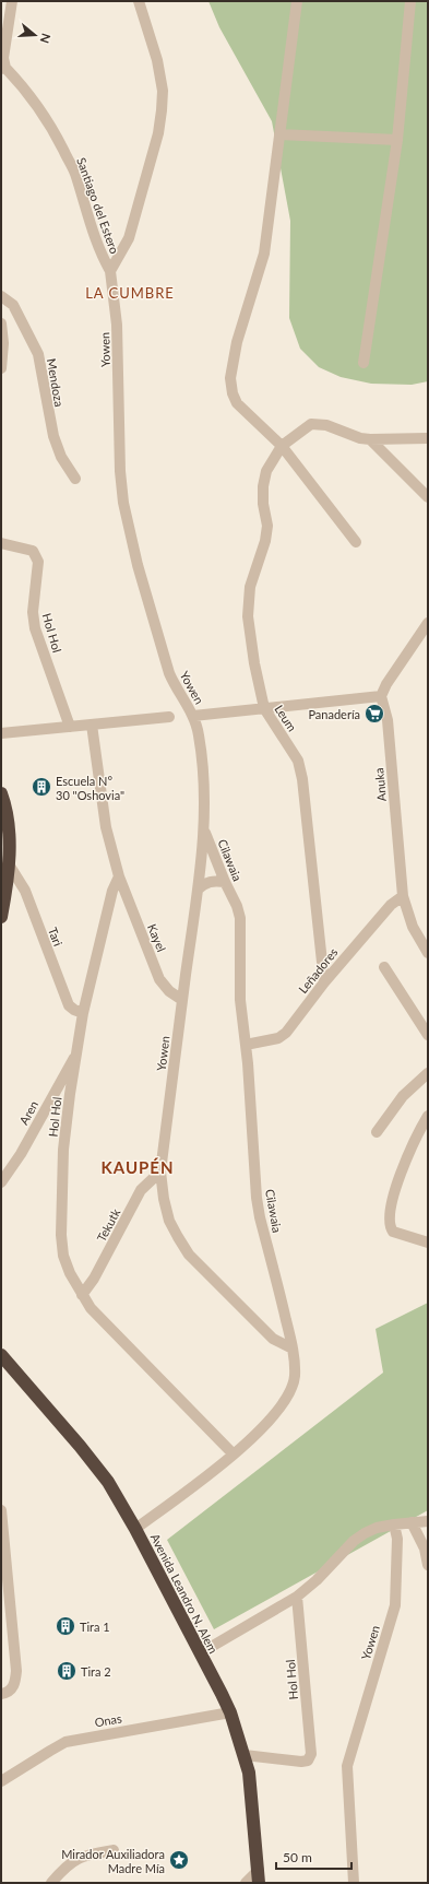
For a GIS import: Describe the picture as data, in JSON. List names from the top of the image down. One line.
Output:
{"streets":{"highway":["Avenida Leandro N. Alem"],"street":["Santiago del Estero","Yowen","Mendoza","Hol Hol","Leum","Anuka","Cilawaia","Tari","Kayel","Leñadores","Aren","Tekutk","Onas"]},"crossings":[["Santiago del Estero","Yowen"],["Yowen","Cilawaia"],["Yowen","Kayel"],["Yowen","Tekutk"],["Hol Hol","Cilawaia"],["Hol Hol","Tari"],["Hol Hol","Kayel"],["Hol Hol","Aren"],["Hol Hol","Tekutk"],["Hol Hol","Avenida Leandro N. Alem"],["Leum","Leñadores"],["Anuka","Leñadores"],["Cilawaia","Leñadores"],["Cilawaia","Avenida Leandro N. Alem"],["Avenida Leandro N. Alem","Onas"]],"districts":["LA CUMBRE","KAUPÉN"],"places":{"supermarket":["Panadería"],"building":["Escuela N° 30 \"Oshovia\"","Tira 1","Tira 2"],"place":["Mirador Auxiliadora Madre Mía"]},"scale_bar":"50 m","north":"right"}
